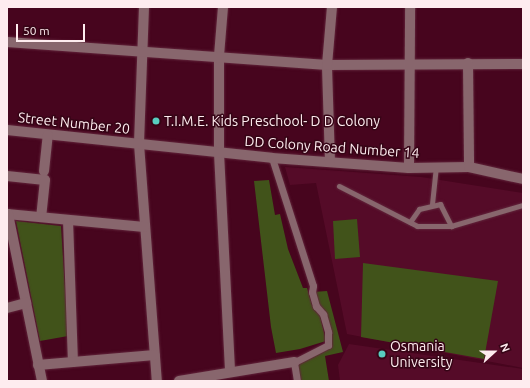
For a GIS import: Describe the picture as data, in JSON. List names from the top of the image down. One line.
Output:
{"streets":{"street":["Street Number 20","DD Colony Road Number 14"]},"crossings":[["Street Number 20","DD Colony Road Number 14"]],"places":["T.I.M.E. Kids Preschool- D D Colony","Osmania University"],"scale_bar":"50 m","north":"right"}
